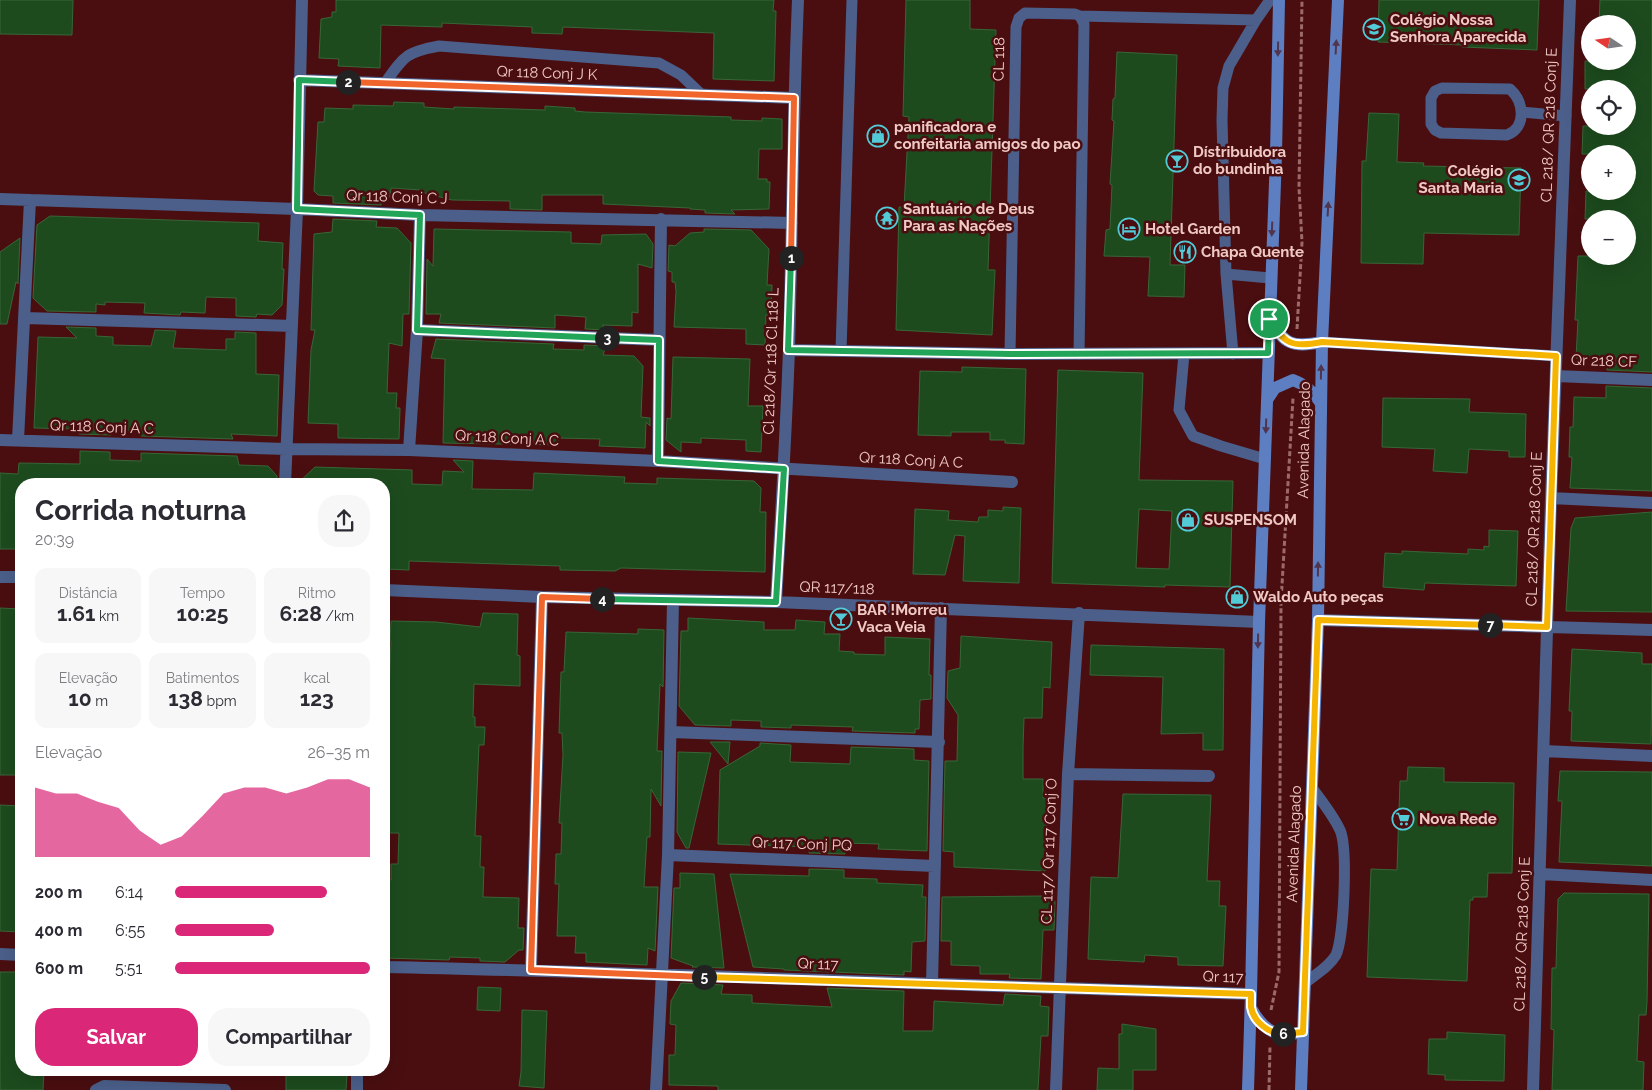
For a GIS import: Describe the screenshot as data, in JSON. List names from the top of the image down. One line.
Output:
{"streets":{"main road":["Avenida Alagado"],"street":["Qr 118 Conj J K","CL 218/ QR 218 Conj E","Qr 118 Conj C J","Cl 218/Qr 118 Cl 118 L","Qr 218 CF","Qr 118 Conj A C","QR 117/118","Qr 117 Conj PQ","CL 117/ Qr 117 Conj O","Qr 117"],"lane":["CL 118"]},"crossings":[["Qr 118 Conj J K","Cl 218/Qr 118 Cl 118 L"],["CL 218/ QR 218 Conj E","Qr 218 CF"],["Qr 118 Conj C J","Cl 218/Qr 118 Cl 118 L"],["Cl 218/Qr 118 Cl 118 L","Qr 118 Conj A C"],["Cl 218/Qr 118 Cl 118 L","QR 117/118"],["QR 117/118","CL 117/ Qr 117 Conj O"],["CL 117/ Qr 117 Conj O","Qr 117"]],"places":{"school or university":["Colégio Nossa Senhora Aparecida","Colégio Santa Maria"],"shop":["panificadora e confeitaria amigos do pao","SUSPENSOM","Waldo Auto peças"],"bar":["Dístribuidora do bundinha","BAR !Morreu Vaca Veia"],"temple":["Santuário de Deus Para as Nações"],"hotel":["Hotel Garden"],"restaurant":["Chapa Quente"],"supermarket":["Nova Rede"]},"north":"left","page":{"map_buttons":["+","−"],"pins":["2","1","3","4","7","5","6"],"heading":["Corrida noturna","20:39"],"stats":[["Distância","1.61 km"],["Tempo","10:25"],["Ritmo","6:28 /km"],["Elevação","10 m"],["Batimentos","138 bpm"],["kcal","123"]],"chart":["Elevação","26–35 m"],"list":[{"name":"200 m","note":"6:14"},{"name":"400 m","note":"6:55"},{"name":"600 m","note":"5:51"}],"buttons":["Salvar","Compartilhar"]}}
